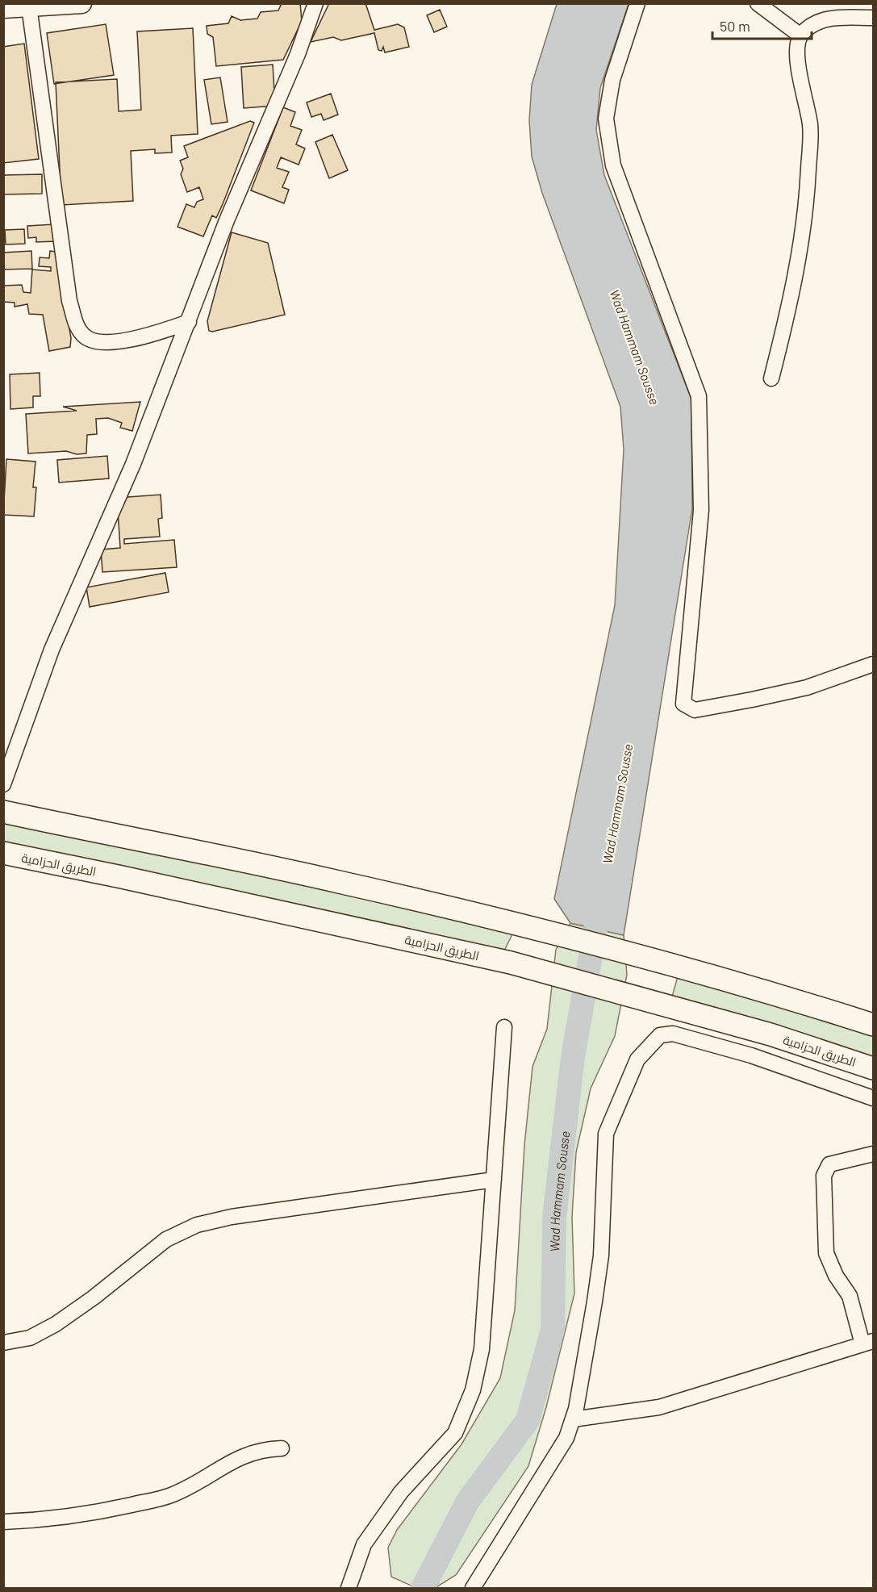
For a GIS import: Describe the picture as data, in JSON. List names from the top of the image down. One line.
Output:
{"streets":{"highway":["الطريق الحزامية"]},"water":["Wad Hammam Sousse"],"scale_bar":"50 m"}
